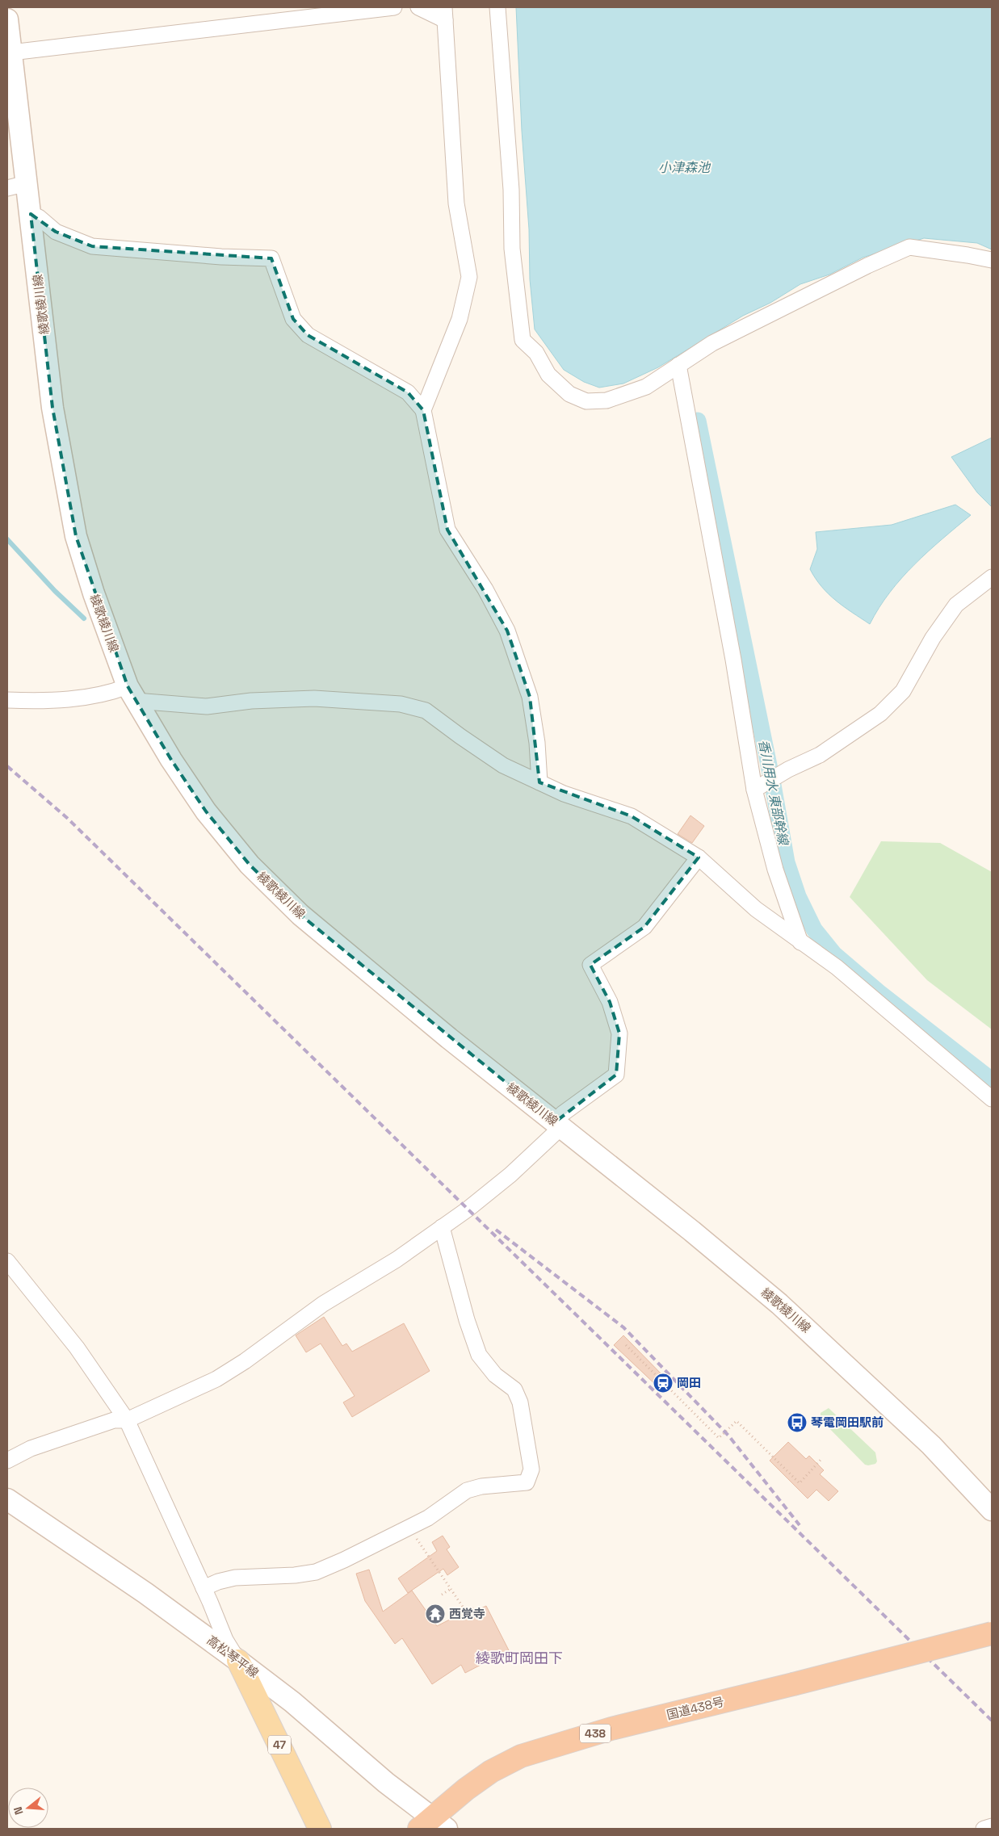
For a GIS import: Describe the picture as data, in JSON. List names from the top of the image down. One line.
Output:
{"streets":{"highway":["国道438号","438"],"main road":["綾歌綾川線","高松琴平線","47"]},"crossings":[["高松琴平線","国道438号"],["高松琴平線","47"]],"districts":["綾歌町岡田下"],"water":["小津森池","香川用水 東部幹線"],"places":{"station":["岡田"],"bus stop":["琴電岡田駅前"],"temple":["西覚寺"]},"north":"left"}
